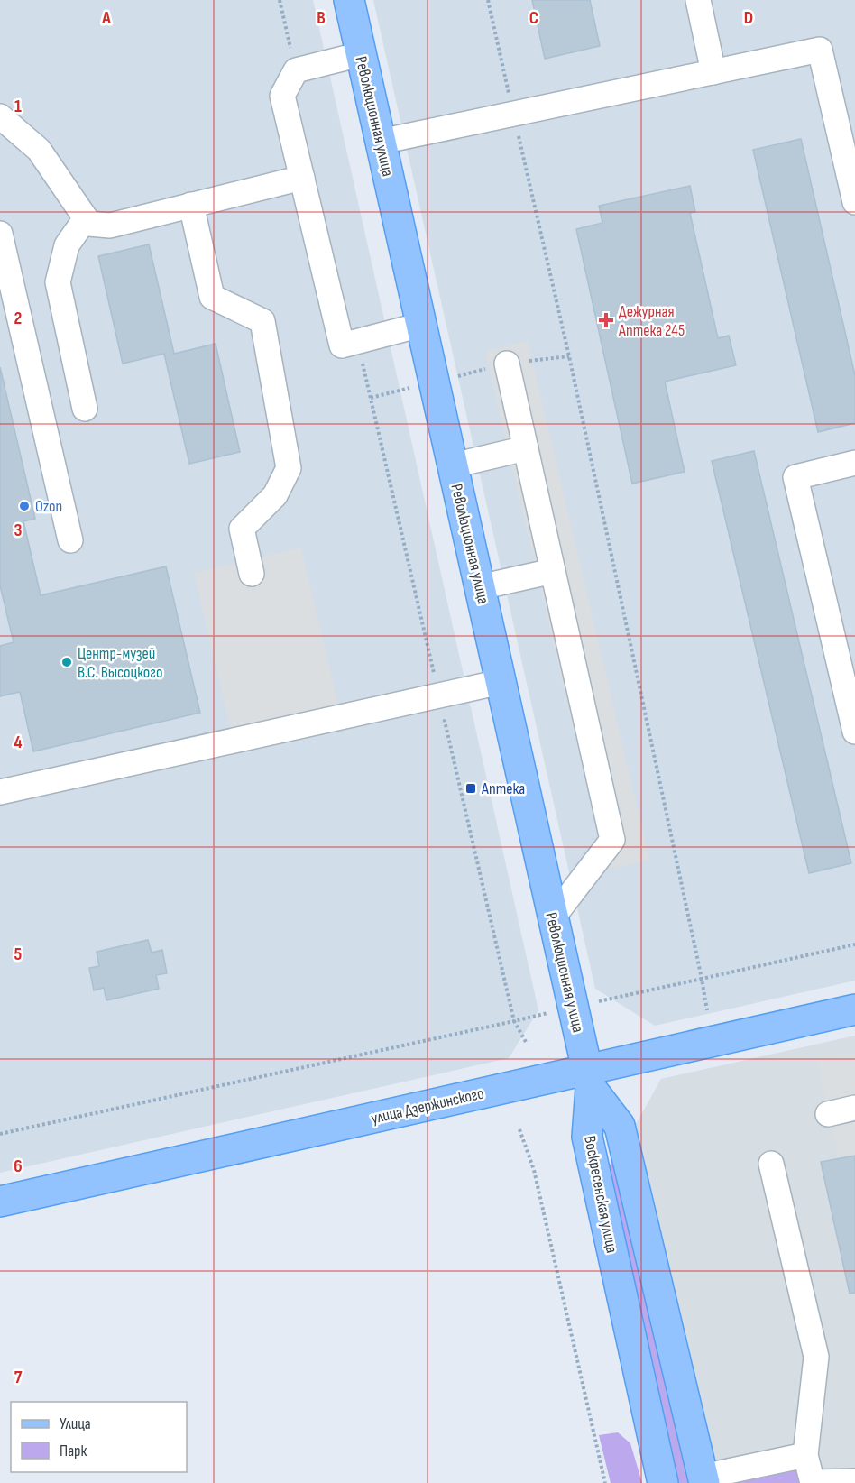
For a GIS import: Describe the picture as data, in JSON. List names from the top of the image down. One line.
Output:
{"streets":{"main road":["Революционная улица","улица Дзержинского","Воскресенская улица"]},"crossings":[["Революционная улица","улица Дзержинского"],["Революционная улица","Воскресенская улица"],["улица Дзержинского","Воскресенская улица"]],"places":{"health":["Дежурная Аптека 245"],"other":["Ozon","Центр-музей В.С. Высоцкого"],"transit":["Аптека"]},"legend":["Улица","Парк"],"grid":{"columns":["A","B","C","D"],"rows":["1","2","3","4","5","6","7"]}}
